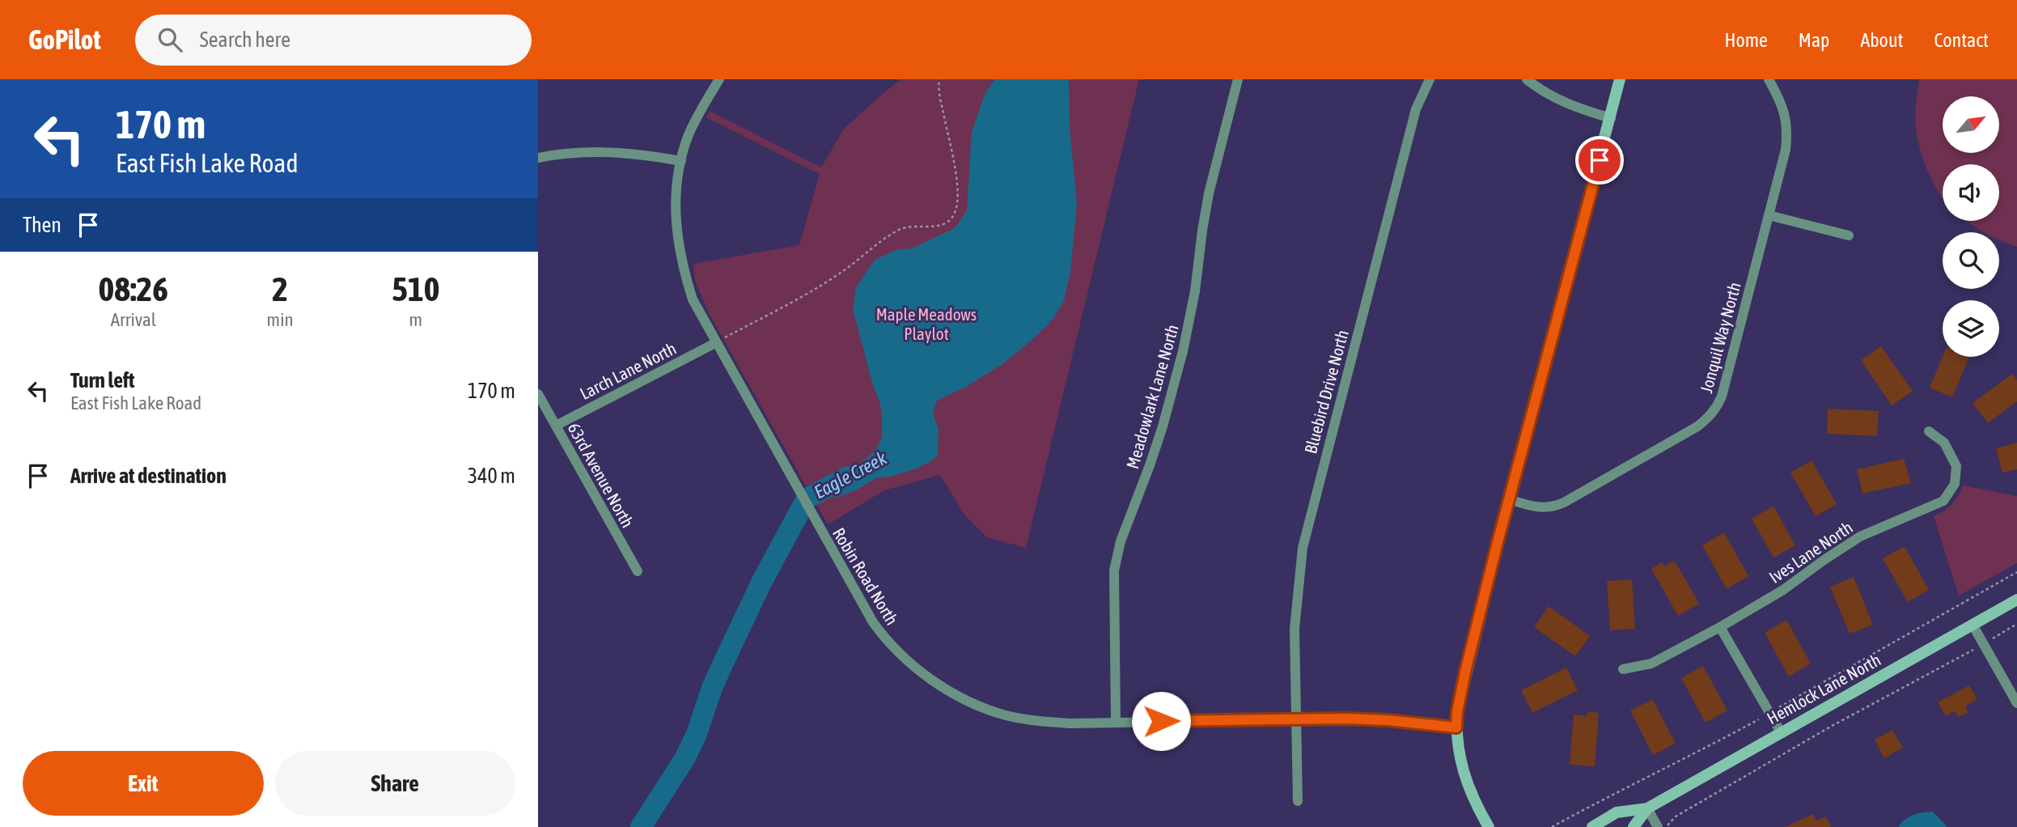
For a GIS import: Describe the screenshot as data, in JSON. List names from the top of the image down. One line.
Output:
{"streets":{"street":["Jonquil Way North","Larch Lane North","Bluebird Drive North","Meadowlark Lane North","63rd Avenue North","Ives Lane North","Robin Road North","Hemlock Lane North"]},"crossings":[["Larch Lane North","63rd Avenue North"],["Larch Lane North","Robin Road North"],["Bluebird Drive North","Robin Road North"],["Meadowlark Lane North","Robin Road North"]],"water":["Eagle Creek"],"parks":["Maple Meadows Playlot"],"north":"top right","page":{"header":"GoPilot","search":"Search here","nav":["Home","Map","About","Contact"],"turn":["170 m","East Fish Lake Road"],"then":"Then","eta":["08:26","Arrival","2","min","510","m"],"list":[{"name":"Turn left","note":"East Fish Lake Road","value":"170 m"},{"name":"Arrive at destination","value":"340 m"}],"buttons":["Exit","Share"]}}
